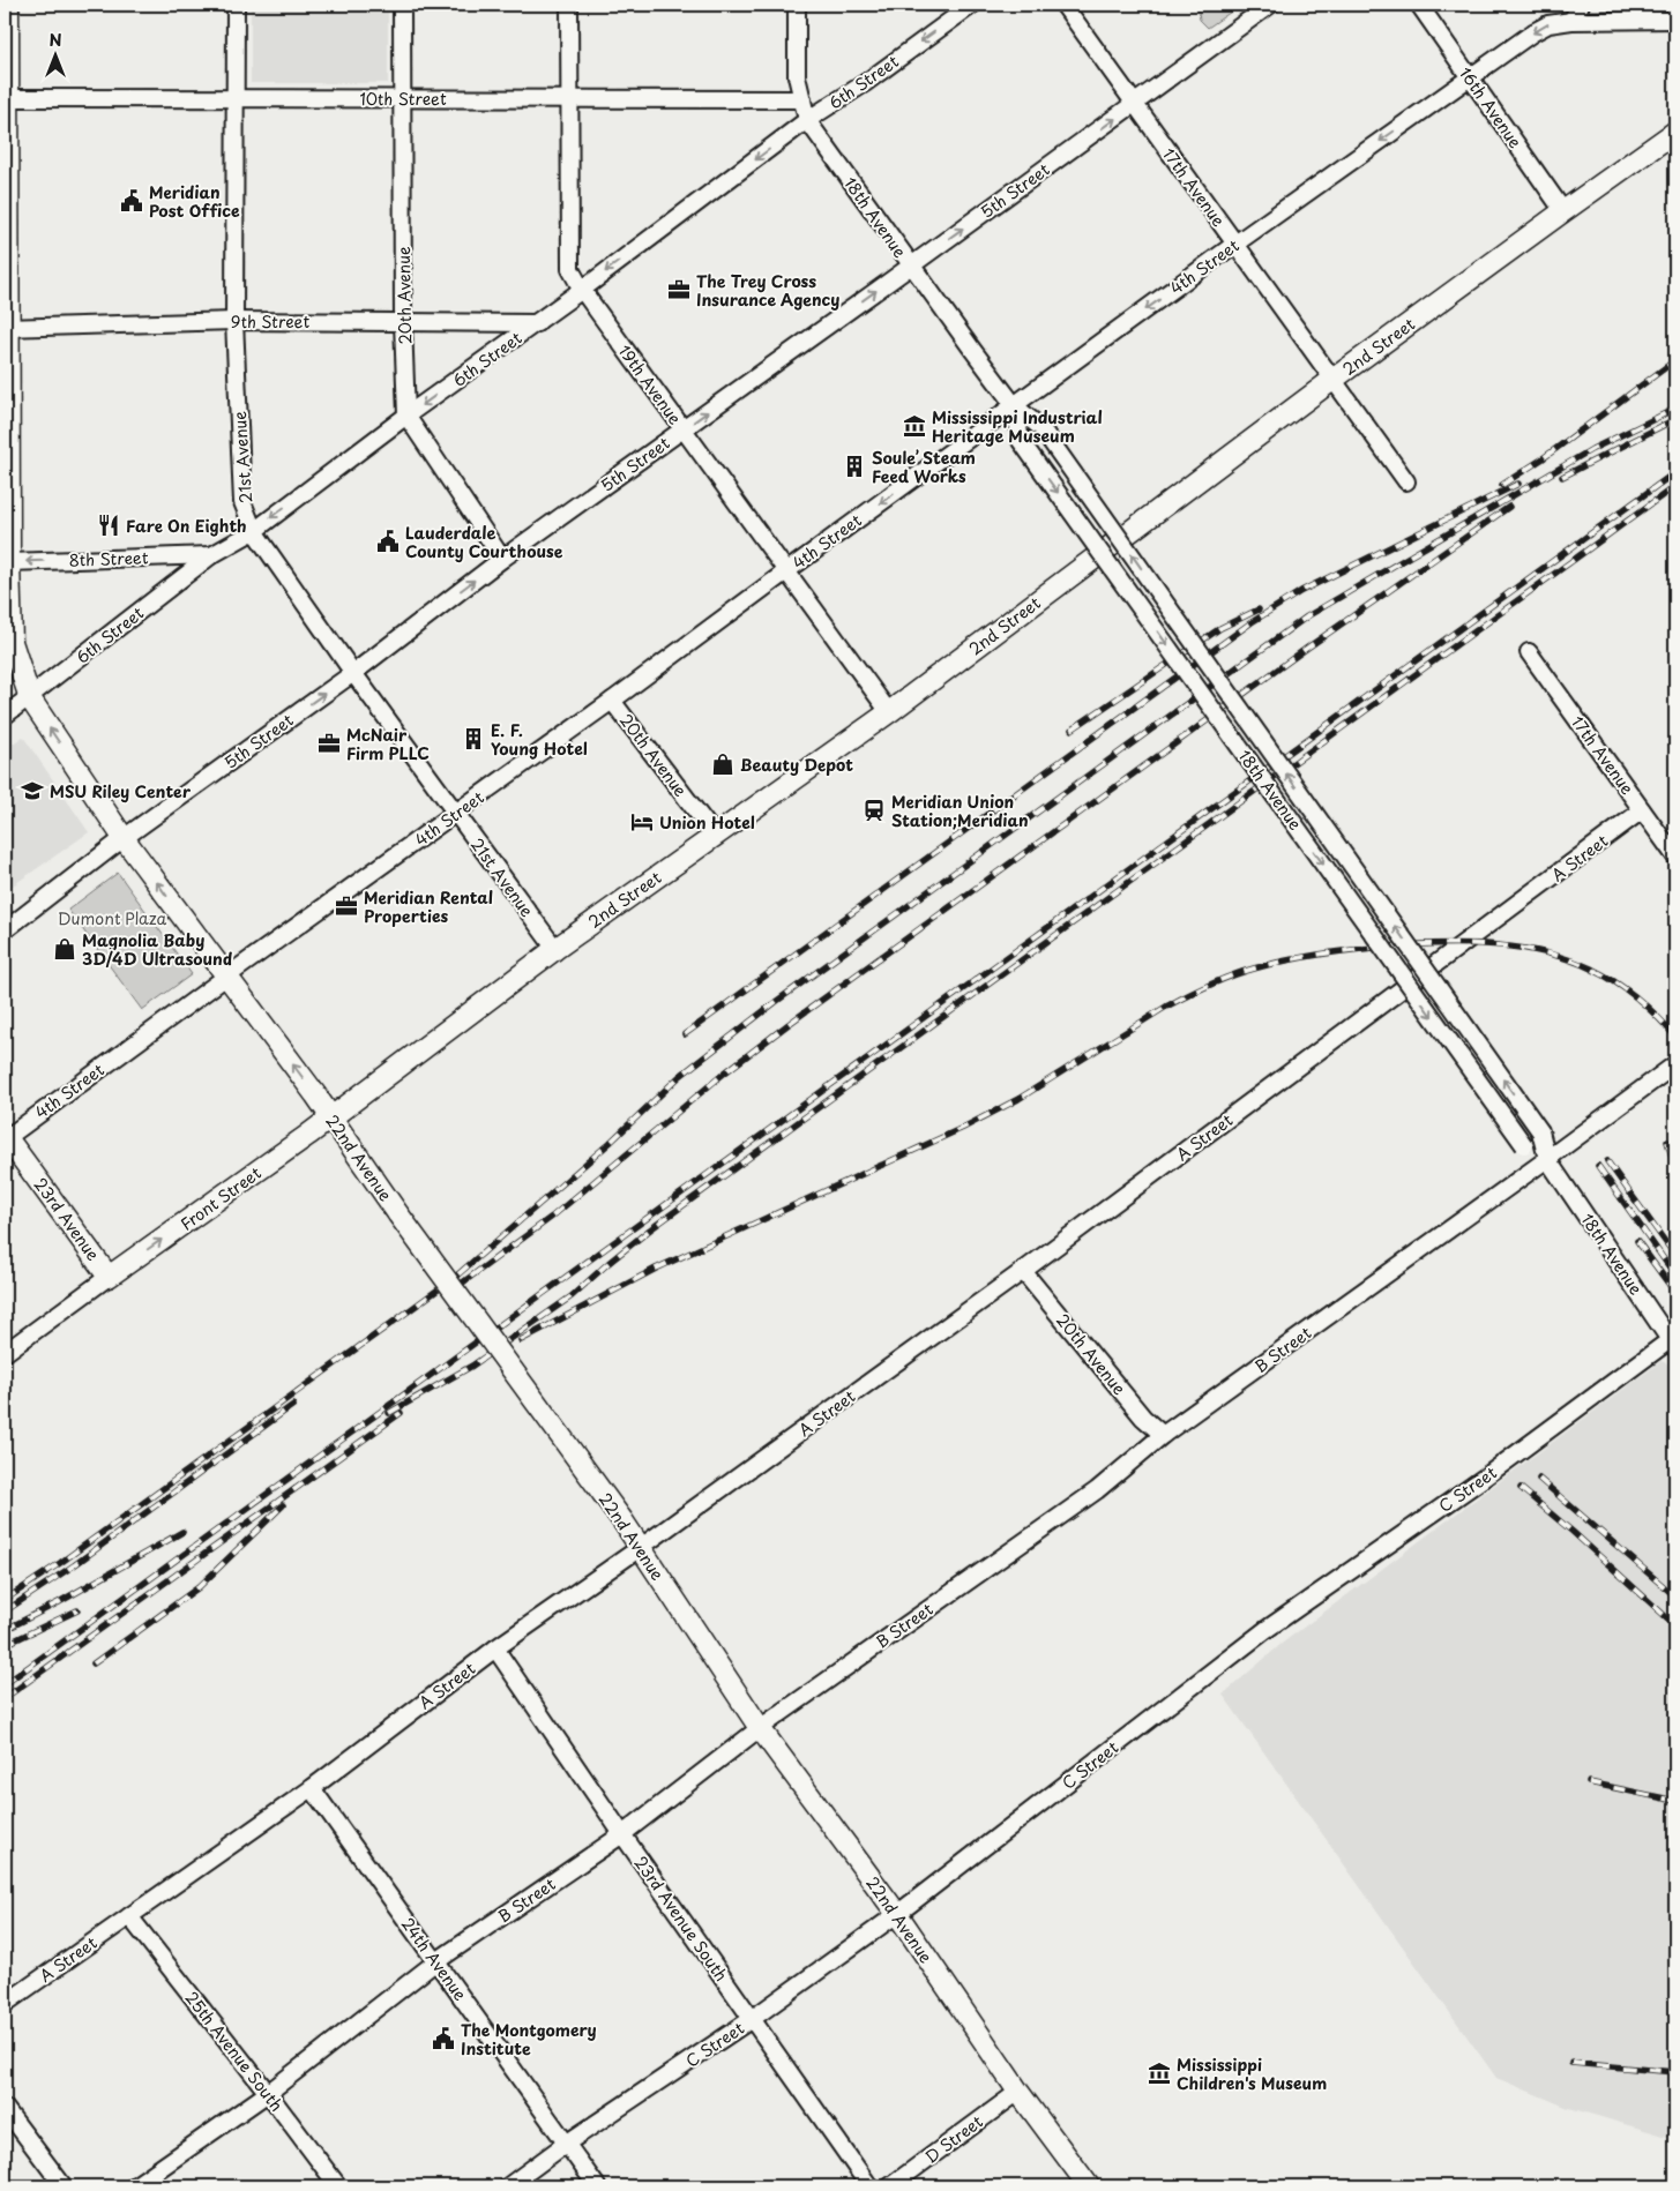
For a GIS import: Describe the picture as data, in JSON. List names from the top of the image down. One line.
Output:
{"streets":{"main road":["2nd Street","22nd Avenue","Front Street","23rd Avenue"],"street":["6th Street","10th Street","16th Avenue","17th Avenue","5th Street","18th Avenue","4th Street","20th Avenue","9th Street","19th Avenue","21st Avenue","8th Street","A Street","B Street","C Street","23rd Avenue South","24th Avenue","25th Avenue South","D Street"]},"crossings":[["6th Street","18th Avenue"],["6th Street","20th Avenue"],["6th Street","9th Street"],["6th Street","19th Avenue"],["6th Street","21st Avenue"],["6th Street","8th Street"],["6th Street","22nd Avenue"],["10th Street","18th Avenue"],["10th Street","20th Avenue"],["10th Street","19th Avenue"],["10th Street","21st Avenue"],["10th Street","22nd Avenue"],["16th Avenue","4th Street"],["16th Avenue","2nd Street"],["17th Avenue","5th Street"],["17th Avenue","4th Street"],["17th Avenue","2nd Street"],["17th Avenue","A Street"],["5th Street","18th Avenue"],["5th Street","19th Avenue"],["5th Street","21st Avenue"],["5th Street","22nd Avenue"],["18th Avenue","4th Street"],["18th Avenue","B Street"],["18th Avenue","C Street"],["4th Street","20th Avenue"],["4th Street","19th Avenue"],["4th Street","21st Avenue"],["4th Street","22nd Avenue"],["4th Street","23rd Avenue"],["20th Avenue","9th Street"],["20th Avenue","2nd Street"],["20th Avenue","A Street"],["20th Avenue","B Street"],["9th Street","21st Avenue"],["9th Street","22nd Avenue"],["2nd Street","19th Avenue"],["2nd Street","21st Avenue"],["2nd Street","22nd Avenue"],["2nd Street","Front Street"],["8th Street","22nd Avenue"],["A Street","22nd Avenue"],["A Street","23rd Avenue South"],["A Street","24th Avenue"],["A Street","25th Avenue South"],["22nd Avenue","Front Street"],["22nd Avenue","B Street"],["22nd Avenue","C Street"],["22nd Avenue","D Street"],["Front Street","23rd Avenue"],["B Street","23rd Avenue South"],["B Street","24th Avenue"],["B Street","25th Avenue South"],["C Street","23rd Avenue South"],["C Street","24th Avenue"]],"one_way":["6th Street","5th Street","4th Street","8th Street","Front Street"],"parks":["Dumont Plaza"],"places":{"public building":["Meridian Post Office","Lauderdale County Courthouse","The Montgomery Institute"],"office":["The Trey Cross Insurance Agency","McNair Firm PLLC","Meridian Rental Properties"],"museum":["Mississippi Industrial Heritage Museum","Mississippi Children's Museum"],"building":["Soule’ Steam Feed Works","E. F. Young Hotel"],"restaurant":["Fare On Eighth"],"shop":["Beauty Depot","Magnolia Baby 3D/4D Ultrasound"],"school or university":["MSU Riley Center"],"station":["Meridian Union Station;Meridian"],"hotel":["Union Hotel"]},"north":"top"}
